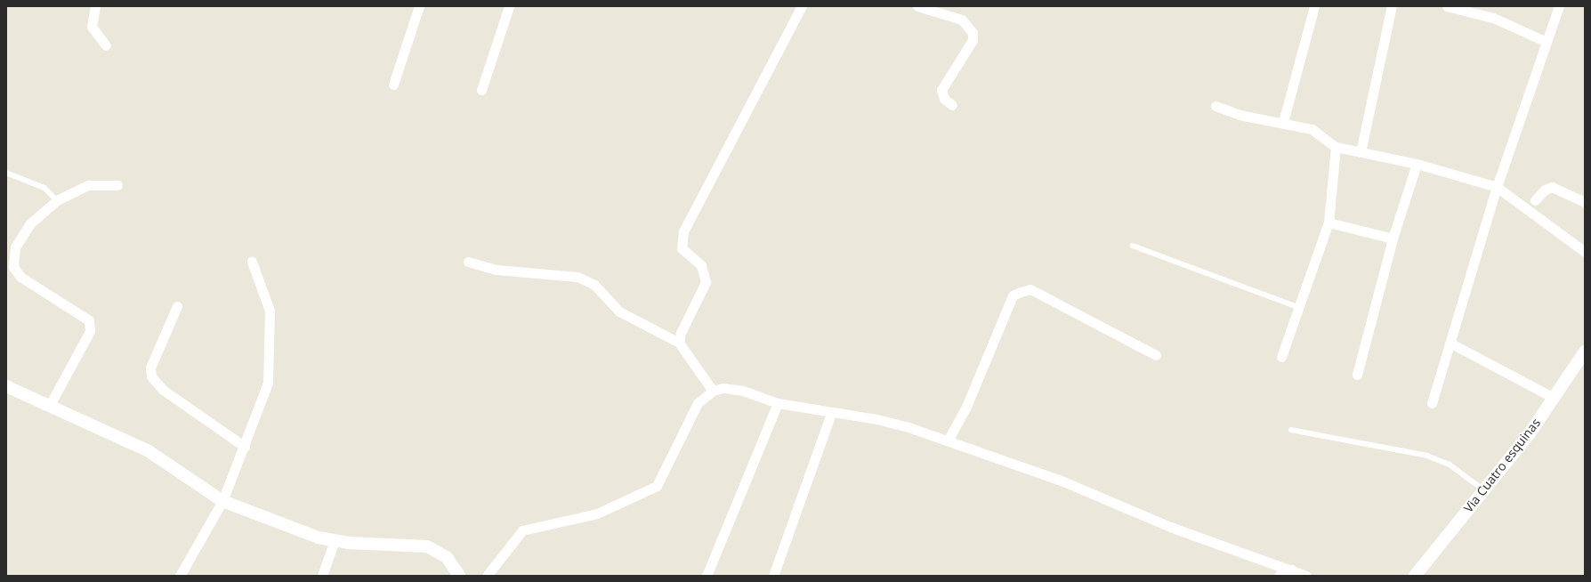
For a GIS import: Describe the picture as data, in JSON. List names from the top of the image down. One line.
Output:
{"streets":{"street":["Via Cuatro esquinas"]}}
